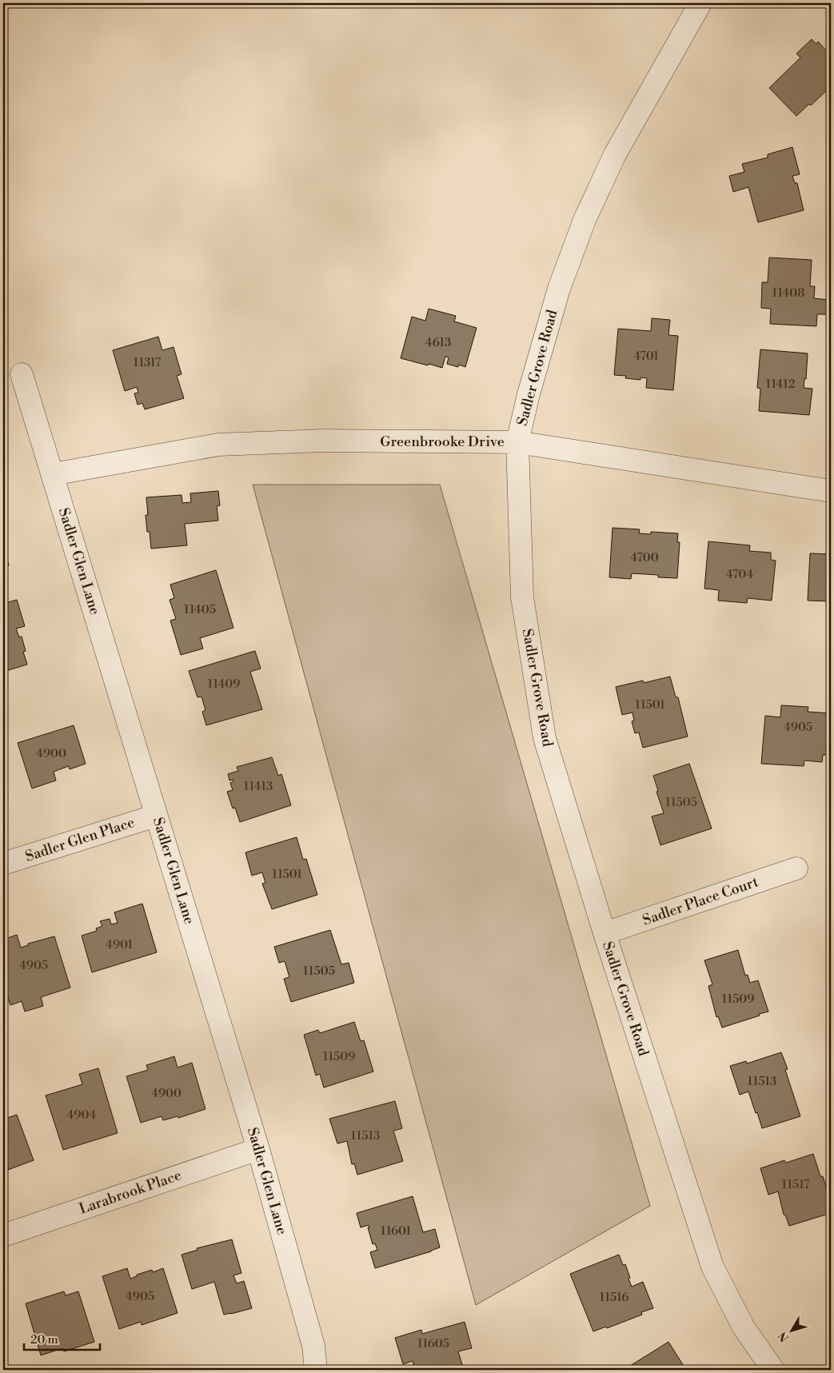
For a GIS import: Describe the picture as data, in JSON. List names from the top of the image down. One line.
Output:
{"streets":{"street":["Sadler Grove Road","Greenbrooke Drive","Sadler Glen Lane","Sadler Glen Place","Sadler Place Court","Larabrook Place"]},"crossings":[["Sadler Grove Road","Greenbrooke Drive"],["Sadler Grove Road","Sadler Place Court"],["Greenbrooke Drive","Sadler Glen Lane"],["Sadler Glen Lane","Sadler Glen Place"],["Sadler Glen Lane","Larabrook Place"]],"house_numbers":["11408","4613","4701","11317","11412","4700","4704","11405","11409","11501","4905","4900","11413","11505","11501","4901","4905","11505","11509","11509","11513","4900","4904","11513","11517","11601","4905","11516","11605"],"scale_bar":"20 m","north":"bottom left"}
